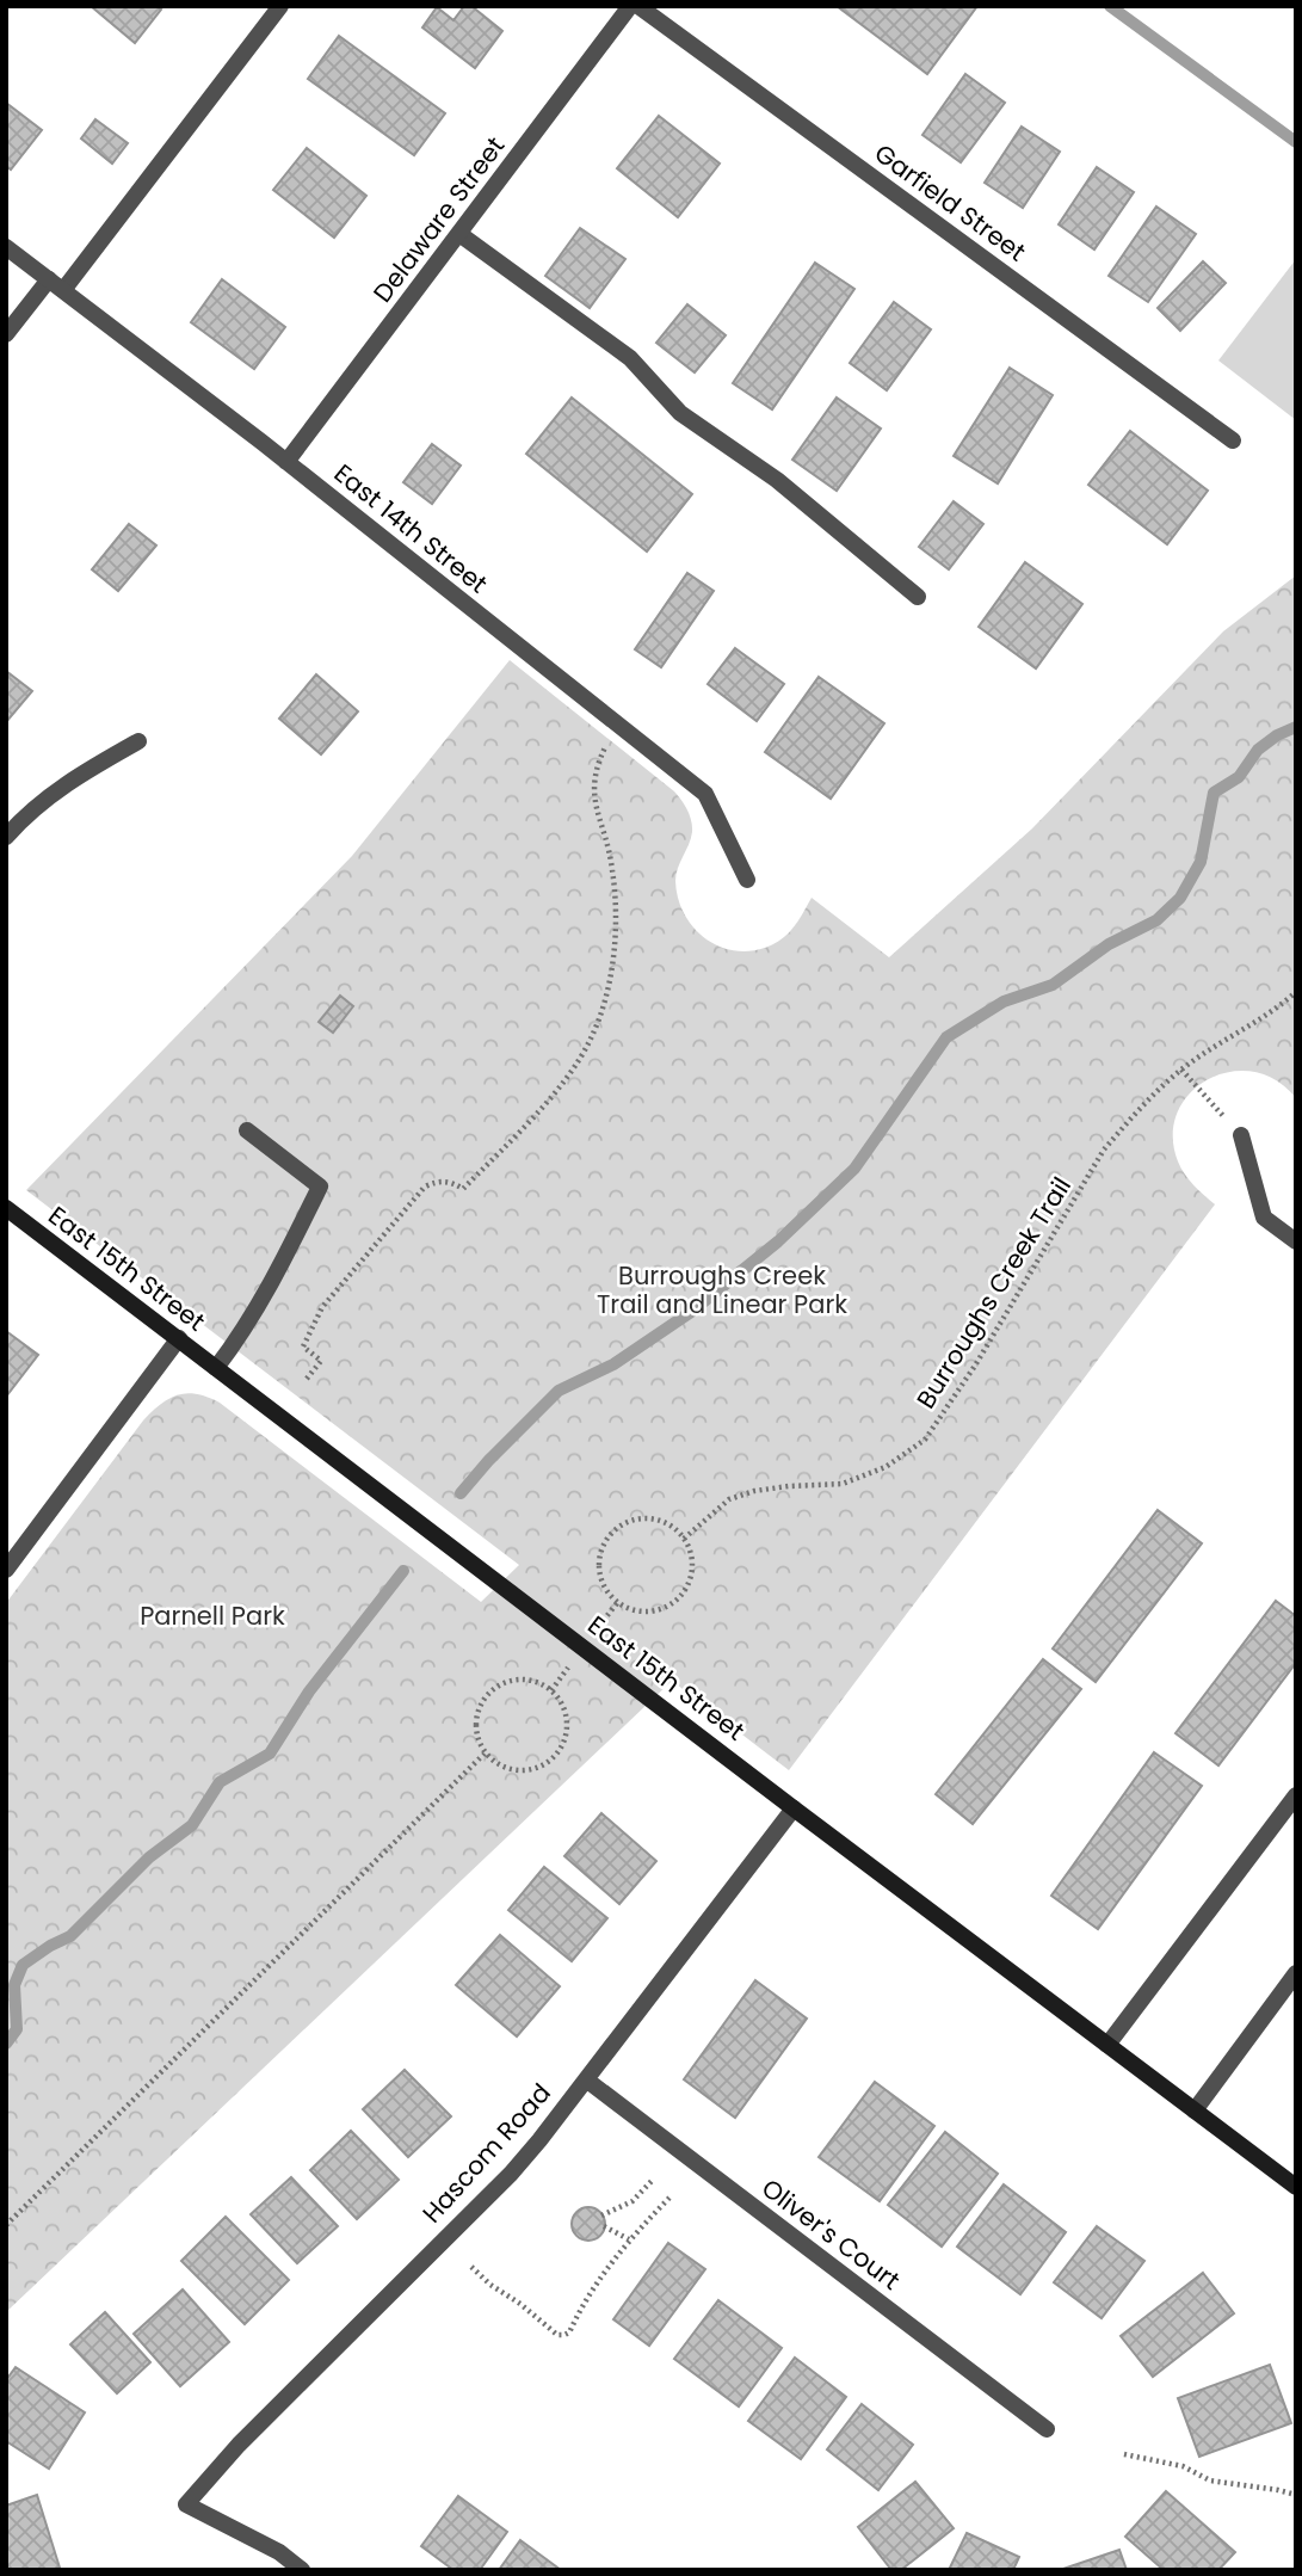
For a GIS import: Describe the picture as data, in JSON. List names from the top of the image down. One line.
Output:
{"streets":{"main road":["East 15th Street"],"street":["Garfield Street","Delaware Street","East 14th Street","Hascom Road","Oliver's Court"],"path":["Burroughs Creek Trail"]},"crossings":[["Delaware Street","East 14th Street"],["East 15th Street","Hascom Road"],["Hascom Road","Oliver's Court"]],"parks":["Burroughs Creek Trail and Linear Park","Parnell Park"]}
